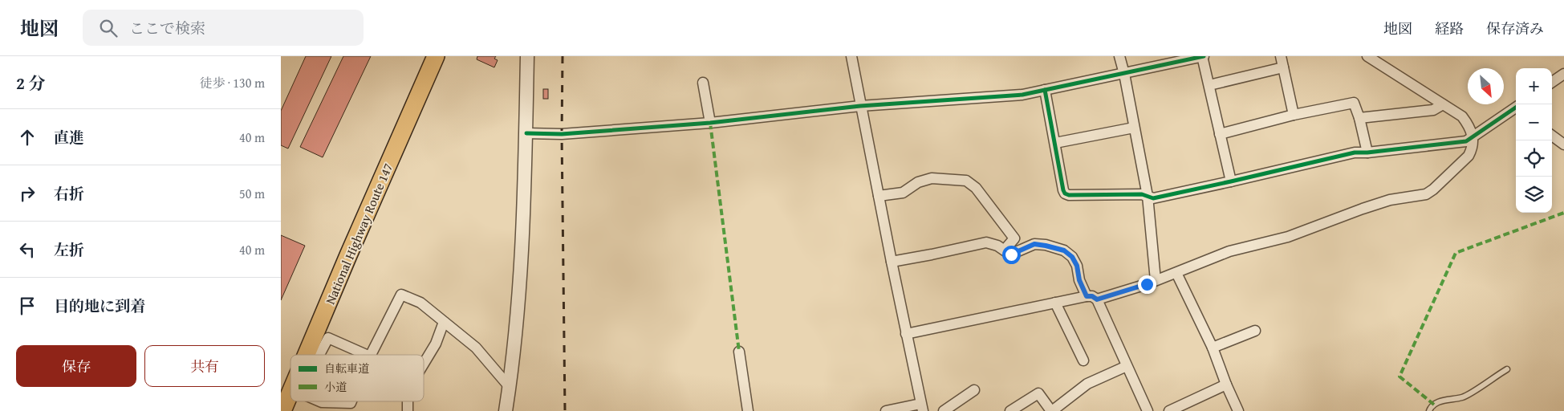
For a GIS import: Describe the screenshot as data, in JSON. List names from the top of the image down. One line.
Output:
{"streets":{"highway":["National Highway Route 147"]},"legend":["自転車道","小道"],"north":"bottom right","page":{"header":"地図","search":"ここで検索","nav":["地図","経路","保存済み"],"heading":["2 分","徒歩 · 130 m"],"map_buttons":["+","−"],"list":[["直進","40 m"],["右折","50 m"],["左折","40 m"],"目的地に到着"],"buttons":["保存","共有"]}}
